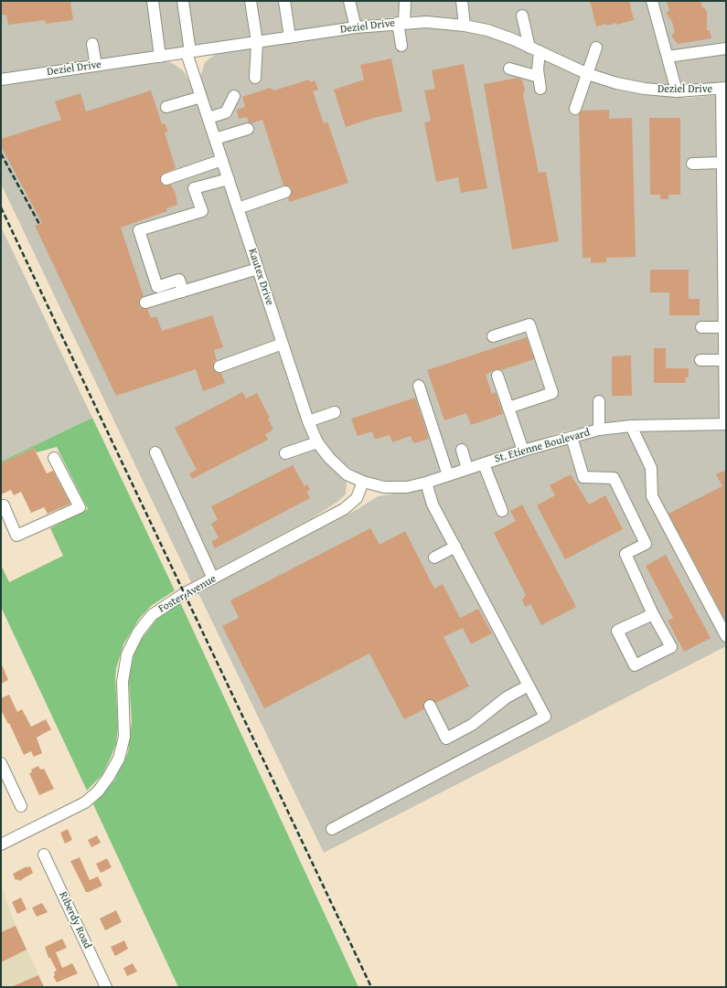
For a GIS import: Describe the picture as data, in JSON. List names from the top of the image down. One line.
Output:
{"streets":{"street":["Deziel Drive","Kautex Drive","St. Etienne Boulevard","Foster Avenue","Riberdy Road"]},"crossings":[["Deziel Drive","Kautex Drive"],["Kautex Drive","St. Etienne Boulevard"],["Kautex Drive","Foster Avenue"],["St. Etienne Boulevard","Foster Avenue"]]}
